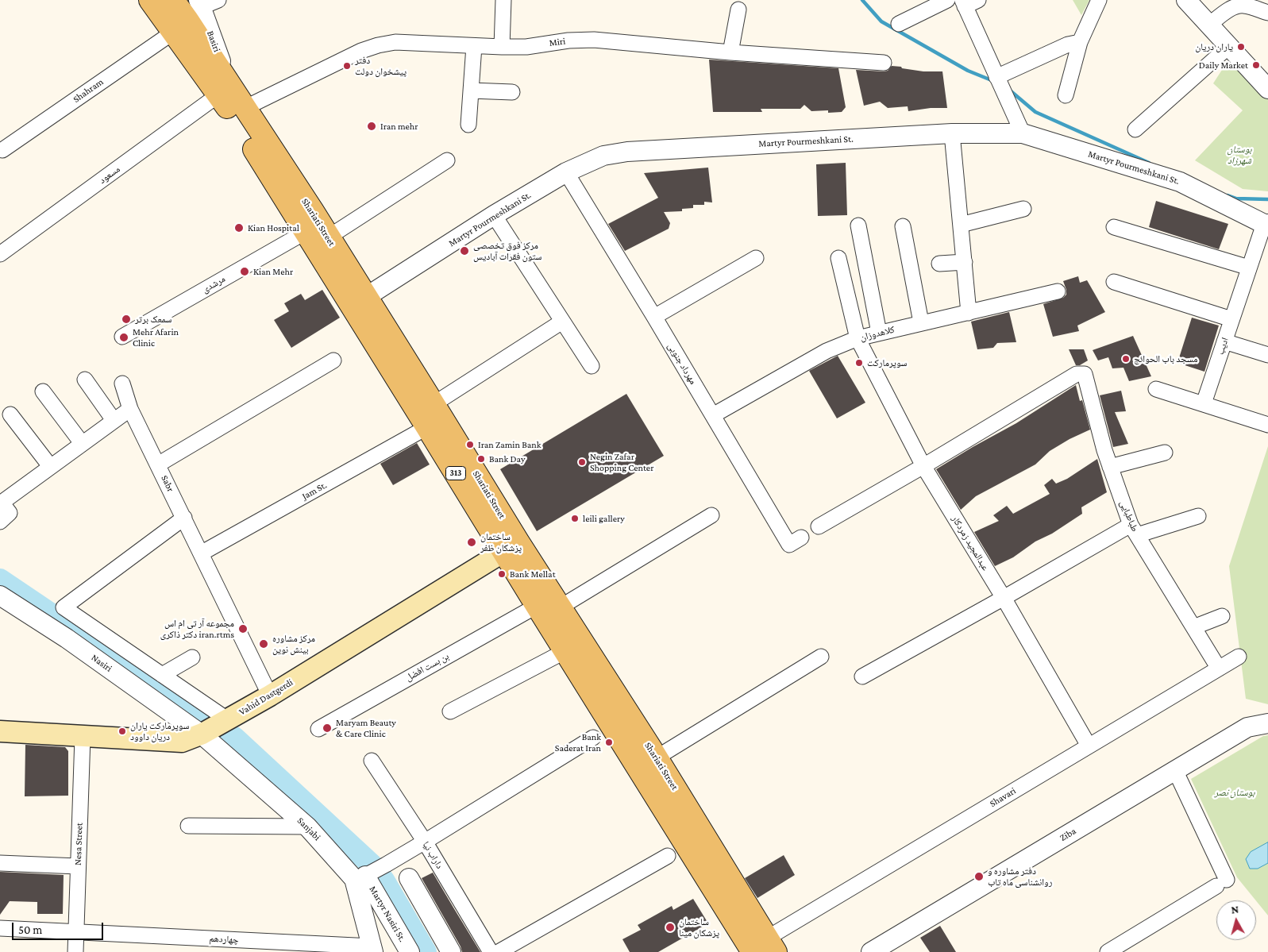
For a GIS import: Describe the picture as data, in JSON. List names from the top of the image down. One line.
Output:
{"streets":{"main road":["Shariati Street","313","Vahid Dastgerdi"],"street":["Basiri","Miri","Shahram","Martyr Pourmeshkani St.","مسعود","مرشدی","کلاهدوزان","ادیب","مهرداد جنوبی","Sabr","Jam St.","طباطبایی","عبدالمجید زمردکار","Nasiri","بن بست افضل","Shavari","Sanjabi","Ziba","Nesa Street","داراب نیا","Martyr Nasiri St.","چهاردهم"]},"crossings":[["Basiri","مسعود"],["Basiri","Shariati Street"],["Miri","Shariati Street"],["Shahram","Shariati Street"],["Martyr Pourmeshkani St.","Shariati Street"],["Martyr Pourmeshkani St.","ادیب"],["Martyr Pourmeshkani St.","مهرداد جنوبی"],["مسعود","Shariati Street"],["Shariati Street","مرشدی"],["Shariati Street","Jam St."],["Shariati Street","بن بست افضل"],["Shariati Street","Vahid Dastgerdi"],["Shariati Street","Shavari"],["کلاهدوزان","مهرداد جنوبی"],["کلاهدوزان","عبدالمجید زمردکار"],["Sabr","Jam St."],["Sabr","Vahid Dastgerdi"],["طباطبایی","عبدالمجید زمردکار"],["طباطبایی","Shavari"],["عبدالمجید زمردکار","Shavari"],["Nasiri","Vahid Dastgerdi"],["Nasiri","Sanjabi"],["Vahid Dastgerdi","Sanjabi"],["Vahid Dastgerdi","Nesa Street"],["Sanjabi","Martyr Nasiri St."],["Sanjabi","چهاردهم"],["Nesa Street","چهاردهم"]],"parks":["بوستان شهرزاد","بوستان نصر"],"places":["یاران دریان","Daily Market","دفتر پیشخوان دولت","Iran mehr","Kian Hospital","مرکز فوق تخصصی ستون فقرات آبادیس","Kian Mehr","سمعک برتر","Mehr Afarin Clinic","مسجد باب الحوائج","سوپرمارکت","Iran Zamin Bank","Bank Day","Negin Zafar Shopping Center","leili gallery","ساختمان پزشکان ظفر","Bank Mellat","مجموعه آر تی ام اس دکتر ذاکری iran.rtms","مرکز مشاوره بینش نوین","Maryam Beauty & Care Clinic","سوپرمارکت یاران دریان داوود","Bank Saderat Iran","دفتر مشاوره و روانشناسی ماه تاب","ساختمان پزشكان مينا"],"scale_bar":"50 m","north":"top"}
